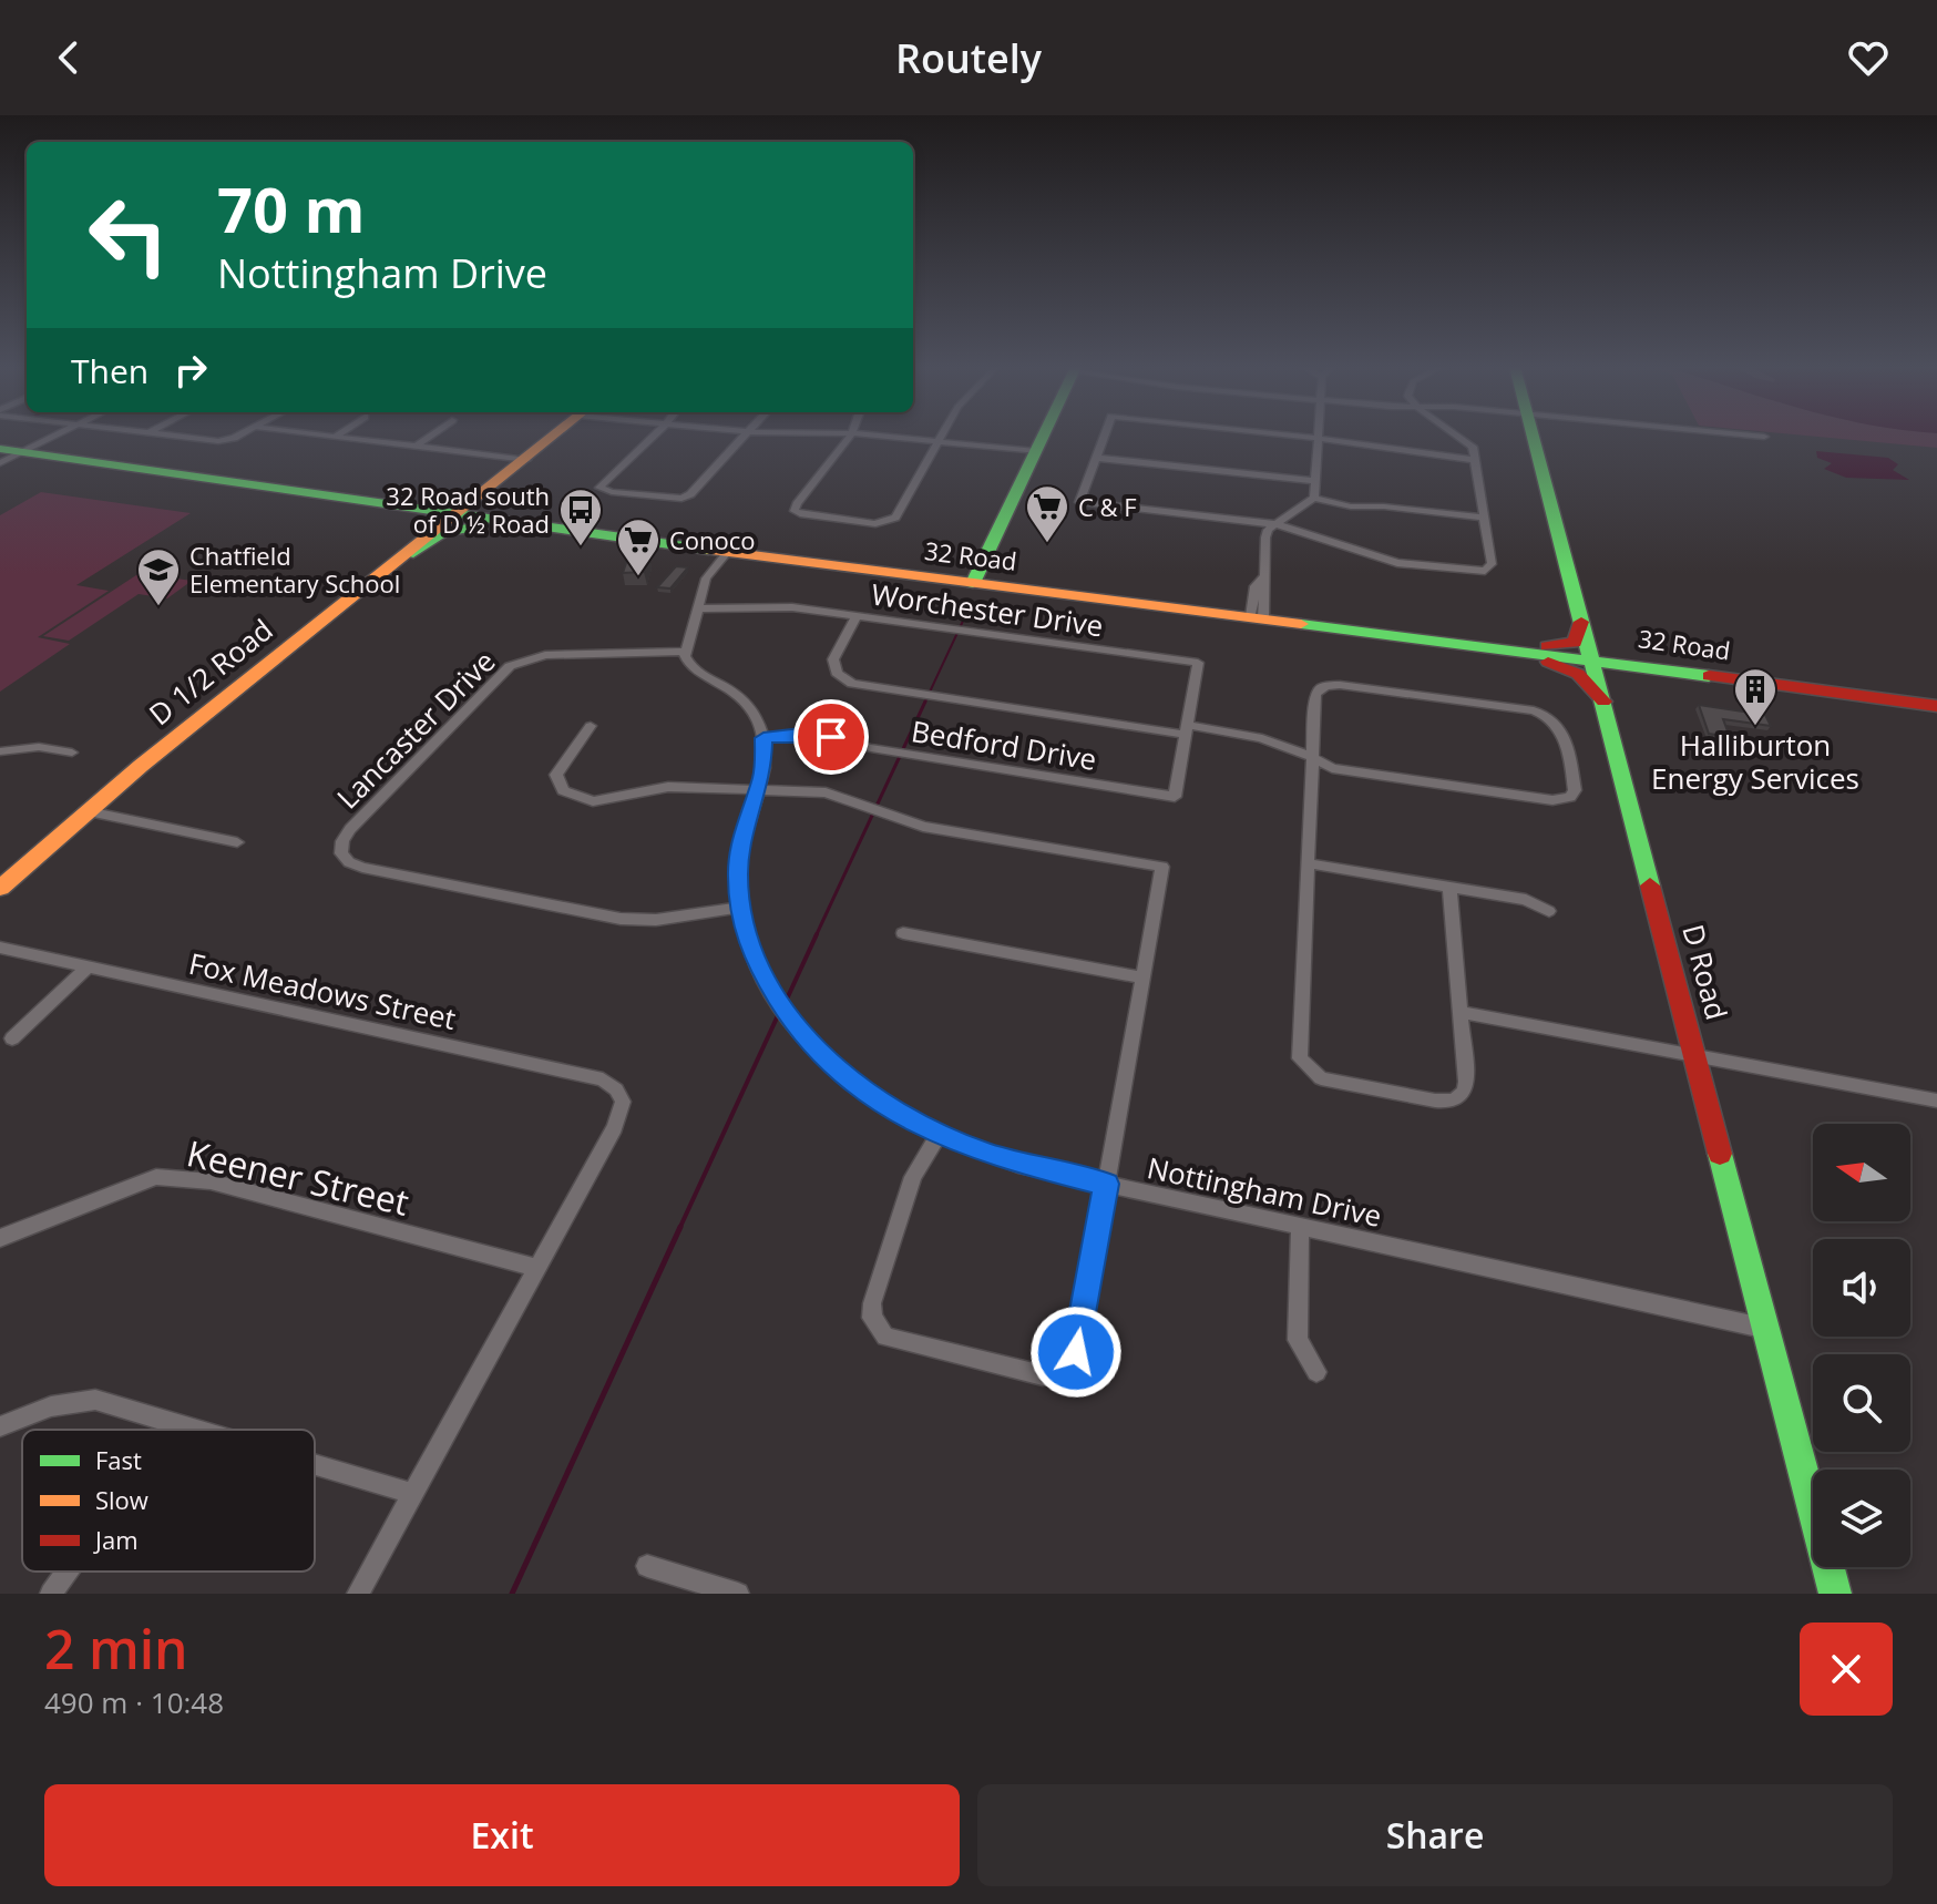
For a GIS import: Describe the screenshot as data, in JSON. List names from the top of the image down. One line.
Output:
{"streets":{"main road":["32 Road","D 1/2 Road","D Road"],"street":["Worchester Drive","Lancaster Drive","Bedford Drive","Fox Meadows Street","Keener Street","Nottingham Drive"]},"crossings":[["32 Road","D 1/2 Road"],["32 Road","D Road"],["Worchester Drive","Bedford Drive"],["Lancaster Drive","Nottingham Drive"],["Bedford Drive","Nottingham Drive"],["D Road","Nottingham Drive"],["Fox Meadows Street","Keener Street"]],"places":{"supermarket":["C & F","Conoco"],"bus stop":["32 Road south of D ½ Road"],"school or university":["Chatfield Elementary School"],"building":["Halliburton Energy Services"]},"legend":["Fast","Slow","Jam"],"north":"left","page":{"header":"Routely","turn":["70 m","Nottingham Drive"],"then":"Then","heading":["2 min","490 m · 10:48"],"buttons":["Exit","Share"]}}
